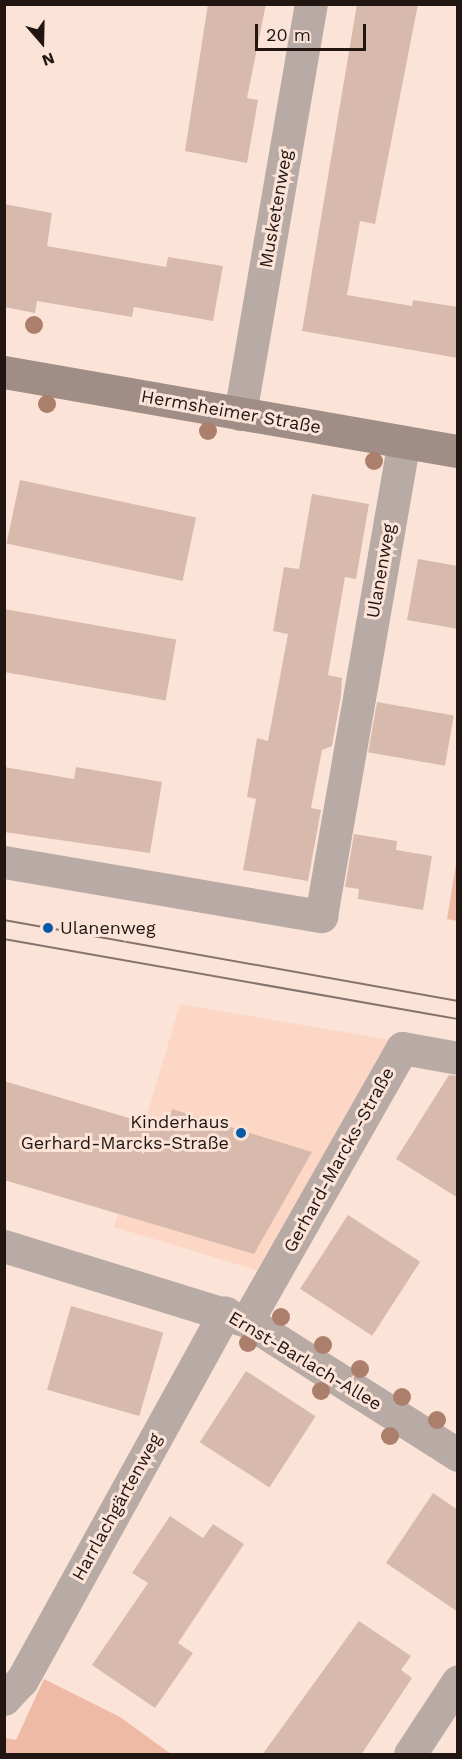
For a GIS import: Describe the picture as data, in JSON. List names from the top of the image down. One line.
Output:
{"streets":{"street":["Musketenweg","Hermsheimer Straße","Ulanenweg","Gerhard-Marcks-Straße","Ernst-Barlach-Allee","Harrlachgärtenweg"]},"crossings":[["Musketenweg","Hermsheimer Straße"],["Hermsheimer Straße","Ulanenweg"],["Gerhard-Marcks-Straße","Ernst-Barlach-Allee"],["Gerhard-Marcks-Straße","Harrlachgärtenweg"],["Ernst-Barlach-Allee","Harrlachgärtenweg"]],"places":["Ulanenweg","Kinderhaus Gerhard-Marcks-Straße"],"scale_bar":"20 m","north":"bottom"}
